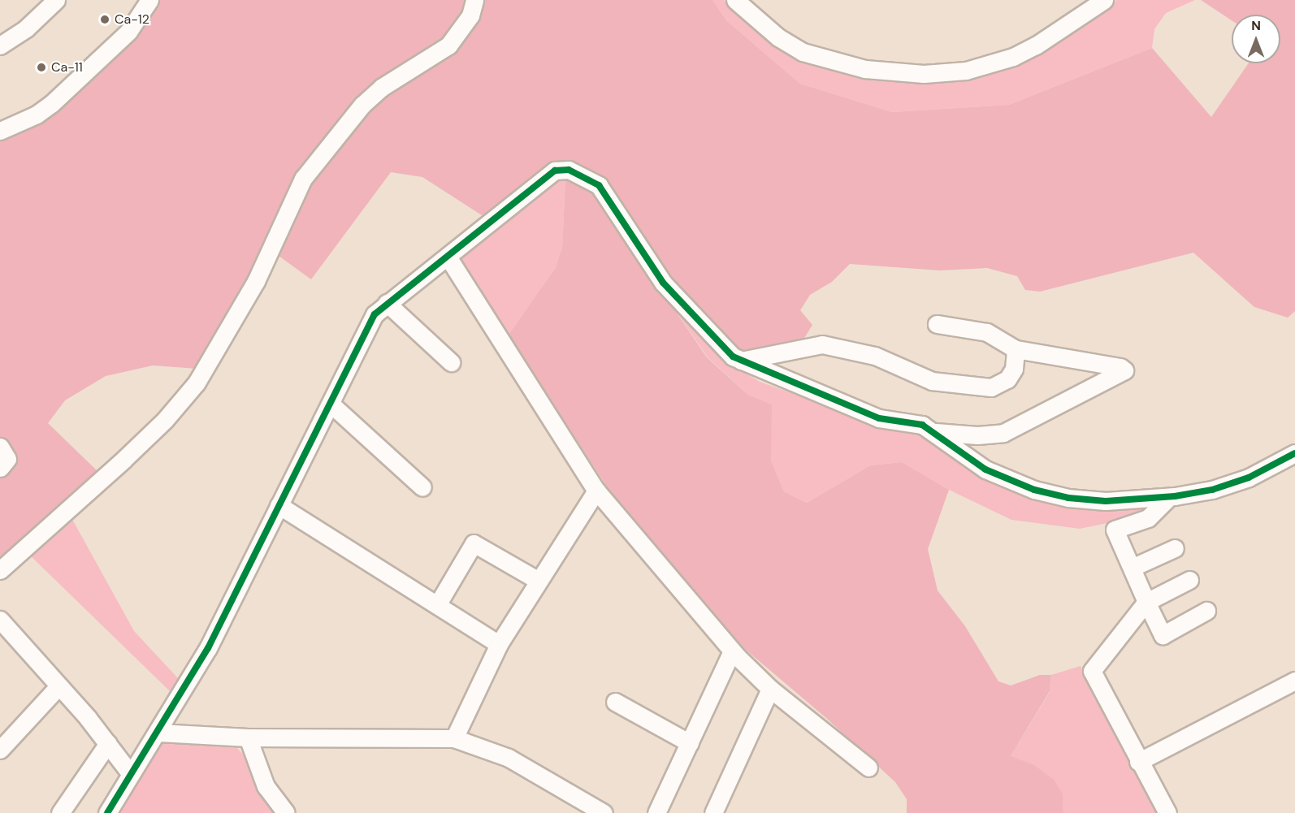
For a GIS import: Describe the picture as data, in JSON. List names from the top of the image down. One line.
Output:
{"places":["Ca-12","Ca-11"],"north":"top"}
